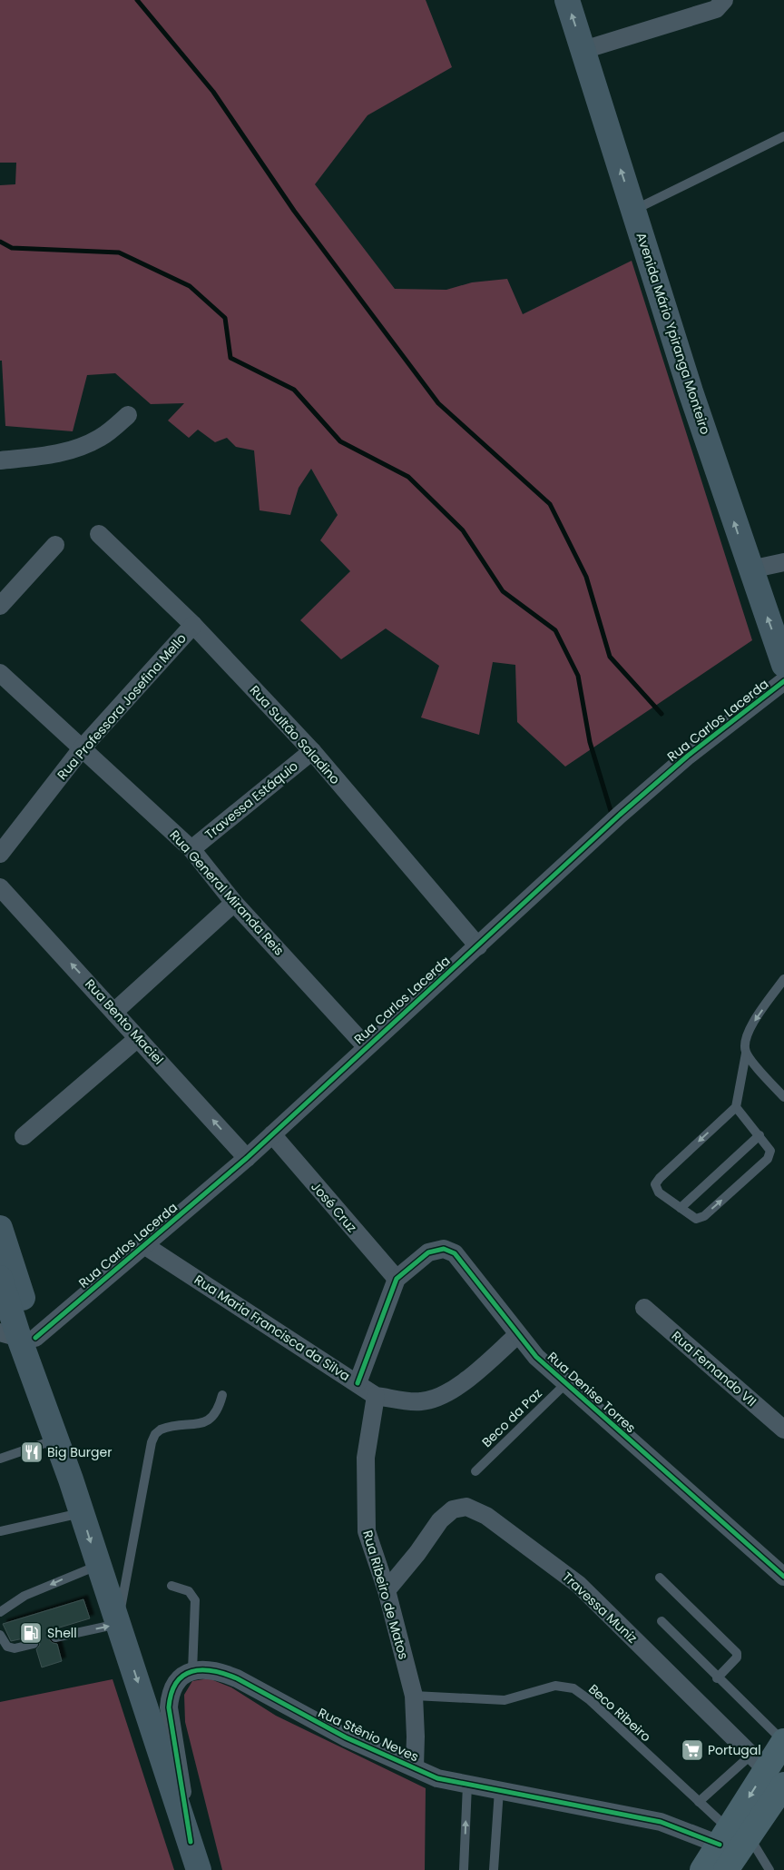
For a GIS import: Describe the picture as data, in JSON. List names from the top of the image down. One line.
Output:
{"streets":{"main road":["Avenida Mário Ypiranga Monteiro"],"street":["Rua Professora Josefina Mello","Rua Carlos Lacerda","Rua Sultão Saladino","Travessa Estáquio","Rua General Miranda Reis","Rua Bento Maciel","José Cruz","Rua Maria Francisca da Silva","Rua Fernando VII","Rua Denise Torres","Rua Ribeiro de Matos","Travessa Muniz","Rua Stênio Neves"],"lane":["Beco da Paz","Beco Ribeiro"]},"crossings":[["Rua Professora Josefina Mello","Rua Sultão Saladino"],["Rua Professora Josefina Mello","Rua General Miranda Reis"],["Rua Carlos Lacerda","Rua Sultão Saladino"],["Rua Carlos Lacerda","Rua General Miranda Reis"],["Rua Carlos Lacerda","Rua Bento Maciel"],["Rua Carlos Lacerda","José Cruz"],["Rua Carlos Lacerda","Rua Maria Francisca da Silva"],["Rua Sultão Saladino","Travessa Estáquio"],["Travessa Estáquio","Rua General Miranda Reis"],["José Cruz","Rua Denise Torres"],["Rua Maria Francisca da Silva","Rua Denise Torres"],["Rua Maria Francisca da Silva","Rua Ribeiro de Matos"],["Rua Denise Torres","Beco da Paz"],["Rua Ribeiro de Matos","Travessa Muniz"],["Rua Ribeiro de Matos","Beco Ribeiro"],["Rua Ribeiro de Matos","Rua Stênio Neves"],["Beco Ribeiro","Rua Stênio Neves"]],"one_way":["Avenida Mário Ypiranga Monteiro","Rua Bento Maciel"],"places":{"restaurant":["Big Burger"],"fuel station":["Shell"],"supermarket":["Portugal"]}}
